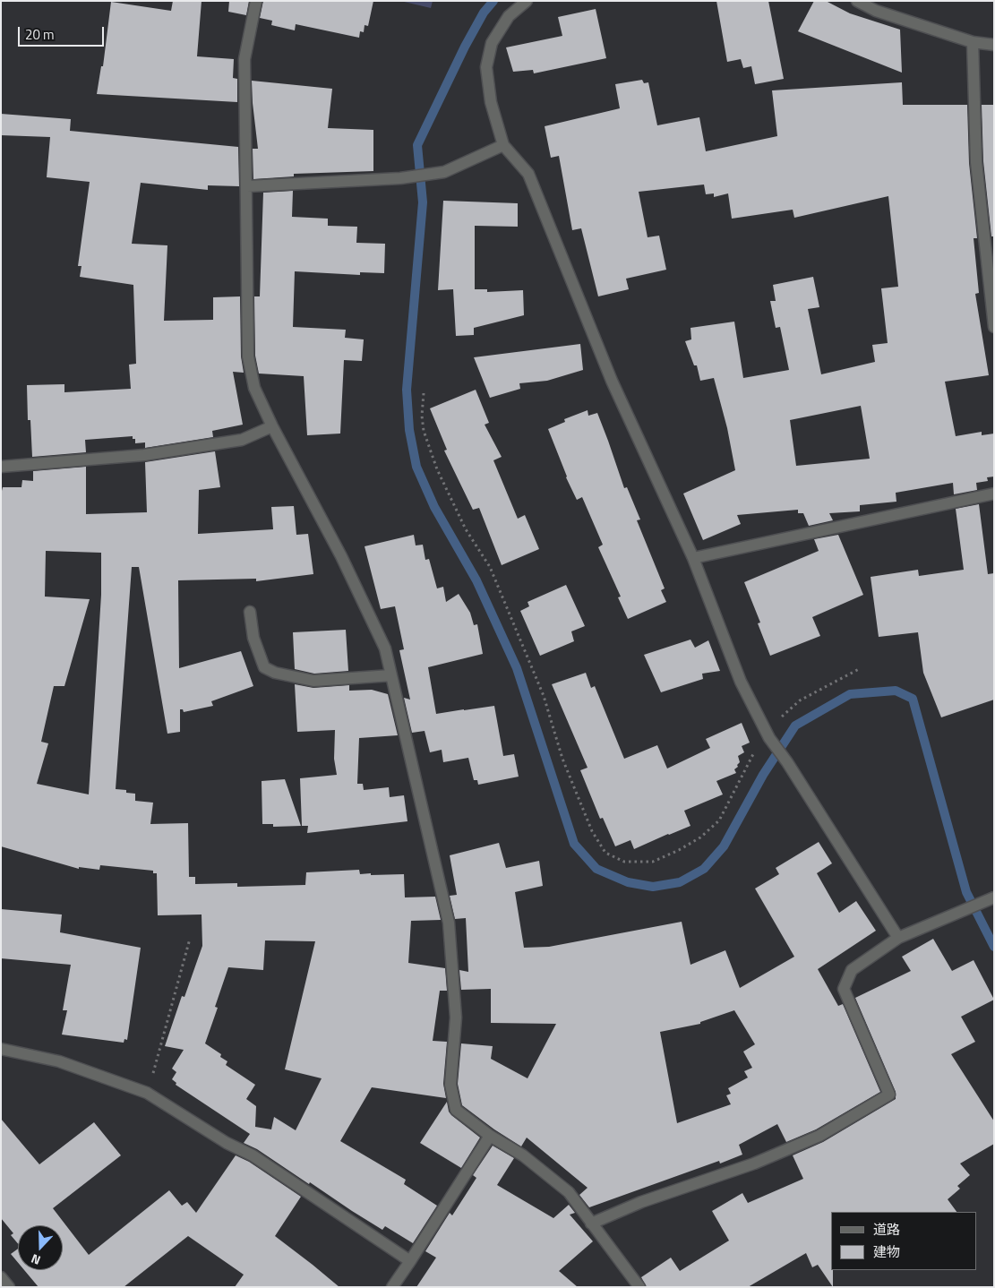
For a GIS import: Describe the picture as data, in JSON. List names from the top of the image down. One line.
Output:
{"legend":["道路","建物"],"scale_bar":"20 m","north":"bottom"}
